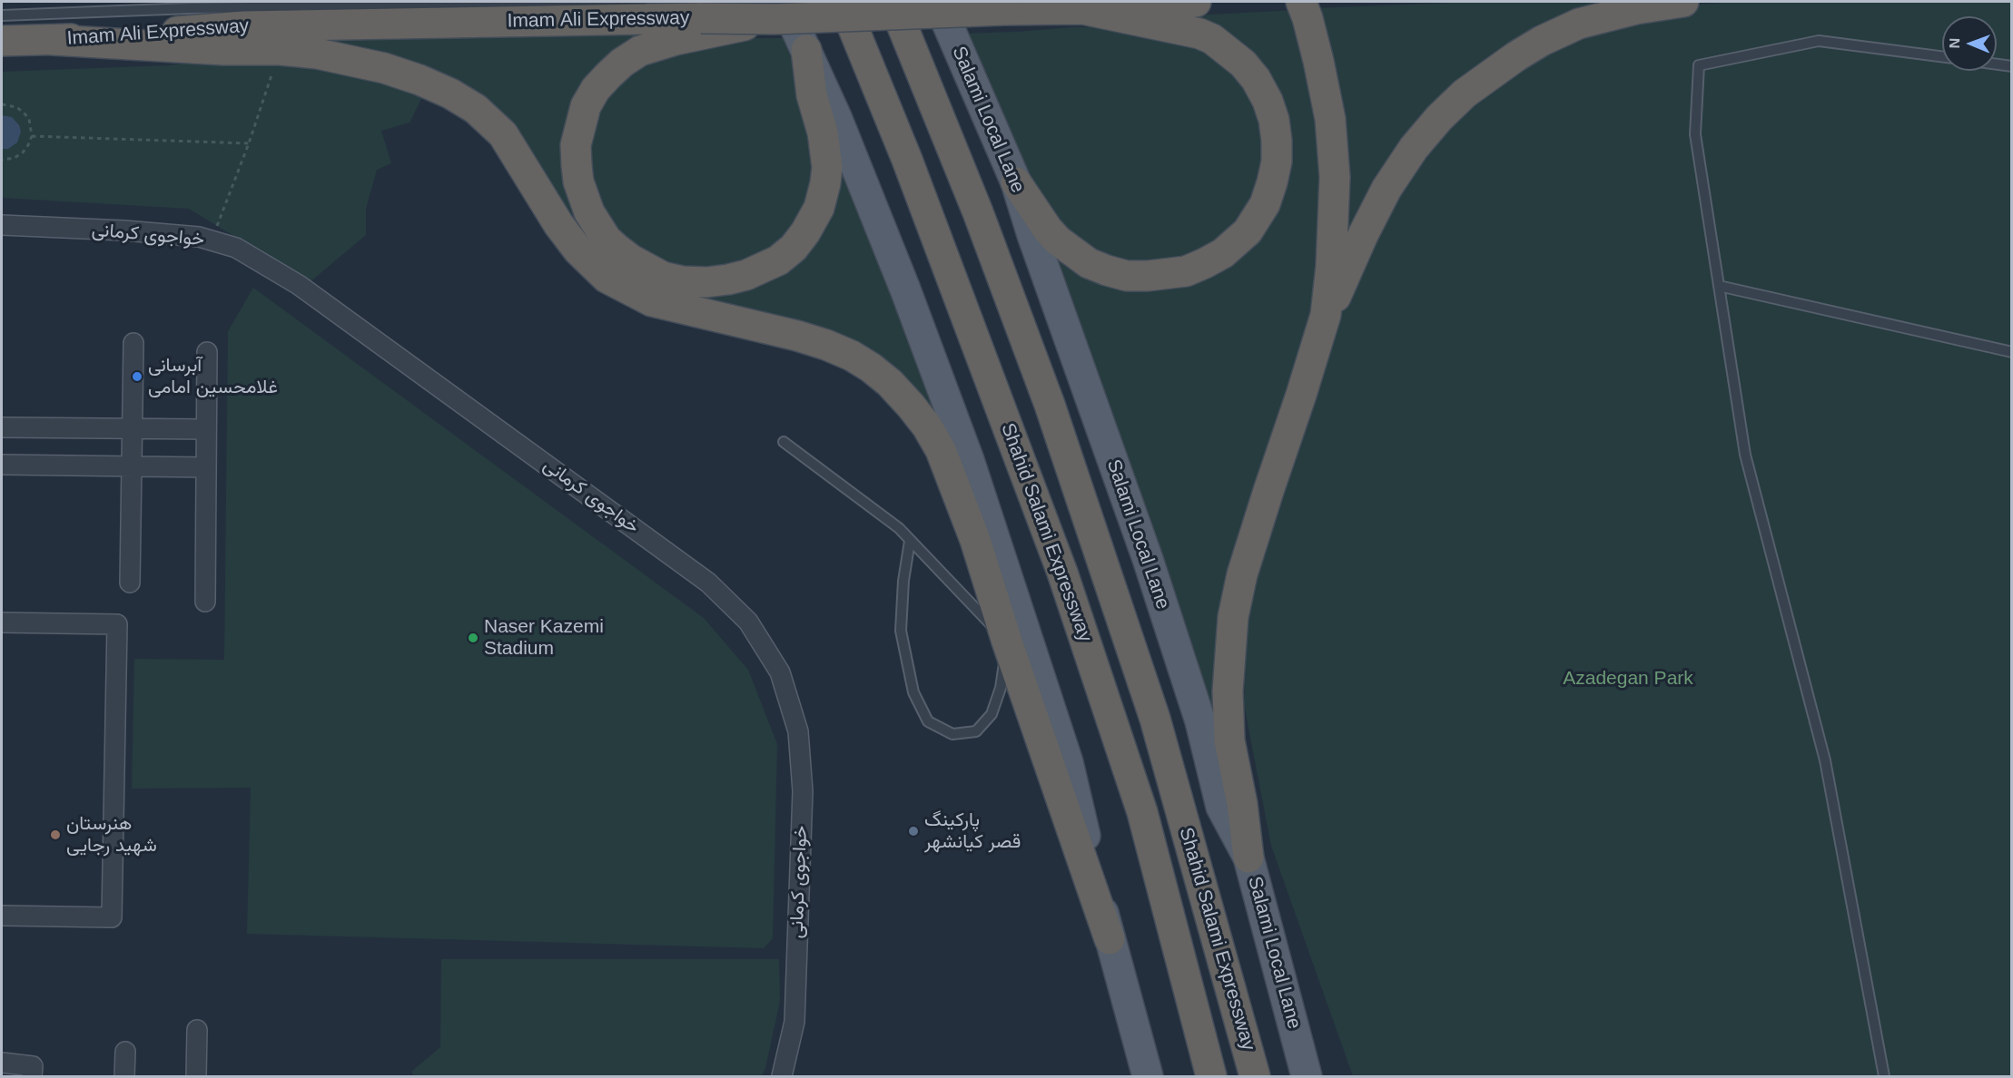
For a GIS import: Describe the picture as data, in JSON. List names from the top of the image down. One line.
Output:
{"streets":{"highway":["Imam Ali Expressway","Shahid Salami Expressway"],"main road":["Salami Local Lane"],"street":["خواجوی کرمانی"]},"parks":["Azadegan Park"],"places":["آبرسانی غلامحسین امامی","Naser Kazemi Stadium","پارکینگ قصر کیانشهر","هنرستان شهید رجایی"],"north":"left"}
